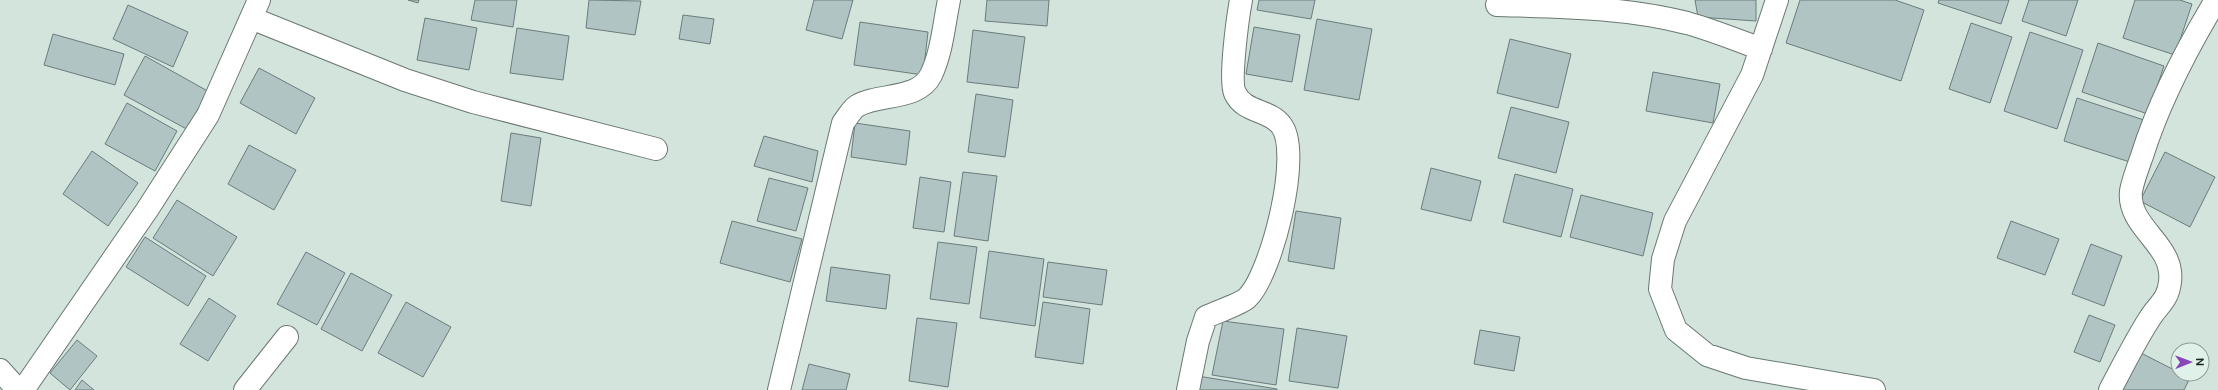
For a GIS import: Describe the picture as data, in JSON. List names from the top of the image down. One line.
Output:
{"north":"right"}
